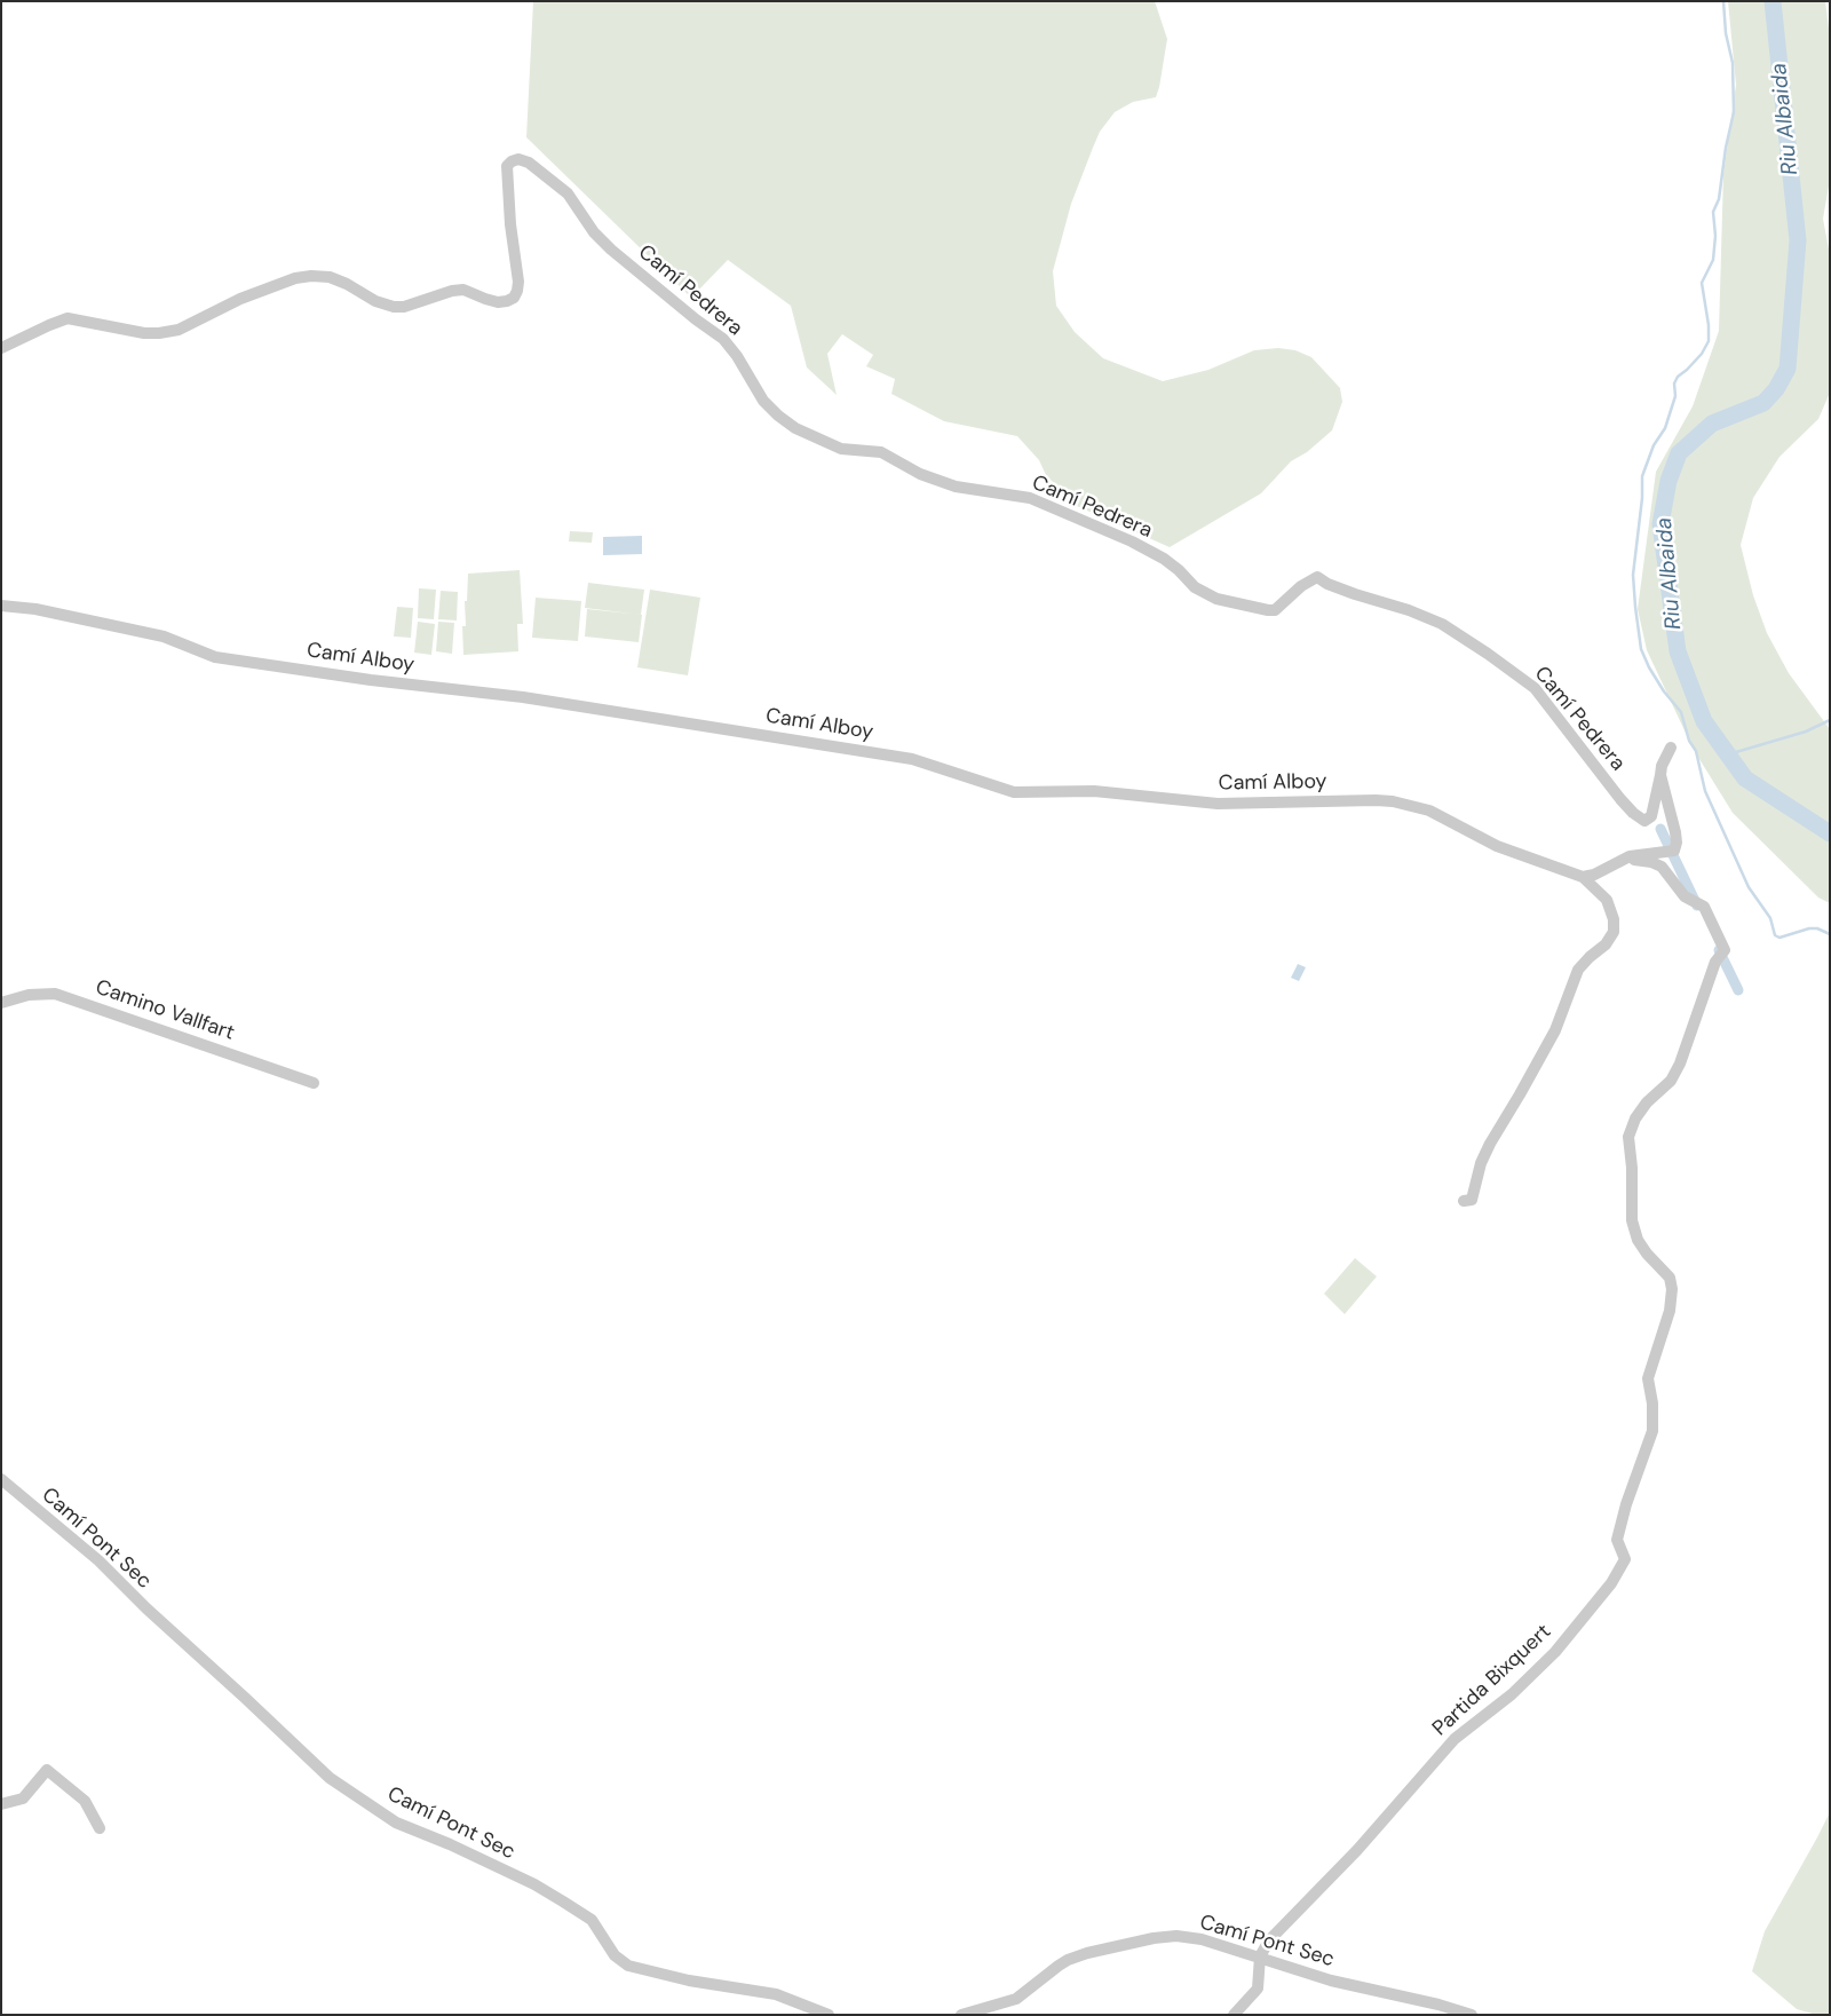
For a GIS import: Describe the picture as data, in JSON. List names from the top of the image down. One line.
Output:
{"streets":{"street":["Camí Pedrera","Camí Alboy","Camino Vallfart","Camí Pont Sec","Partida Bixquert"]},"crossings":[["Camí Pont Sec","Partida Bixquert"]],"water":["Riu Albaida"]}
